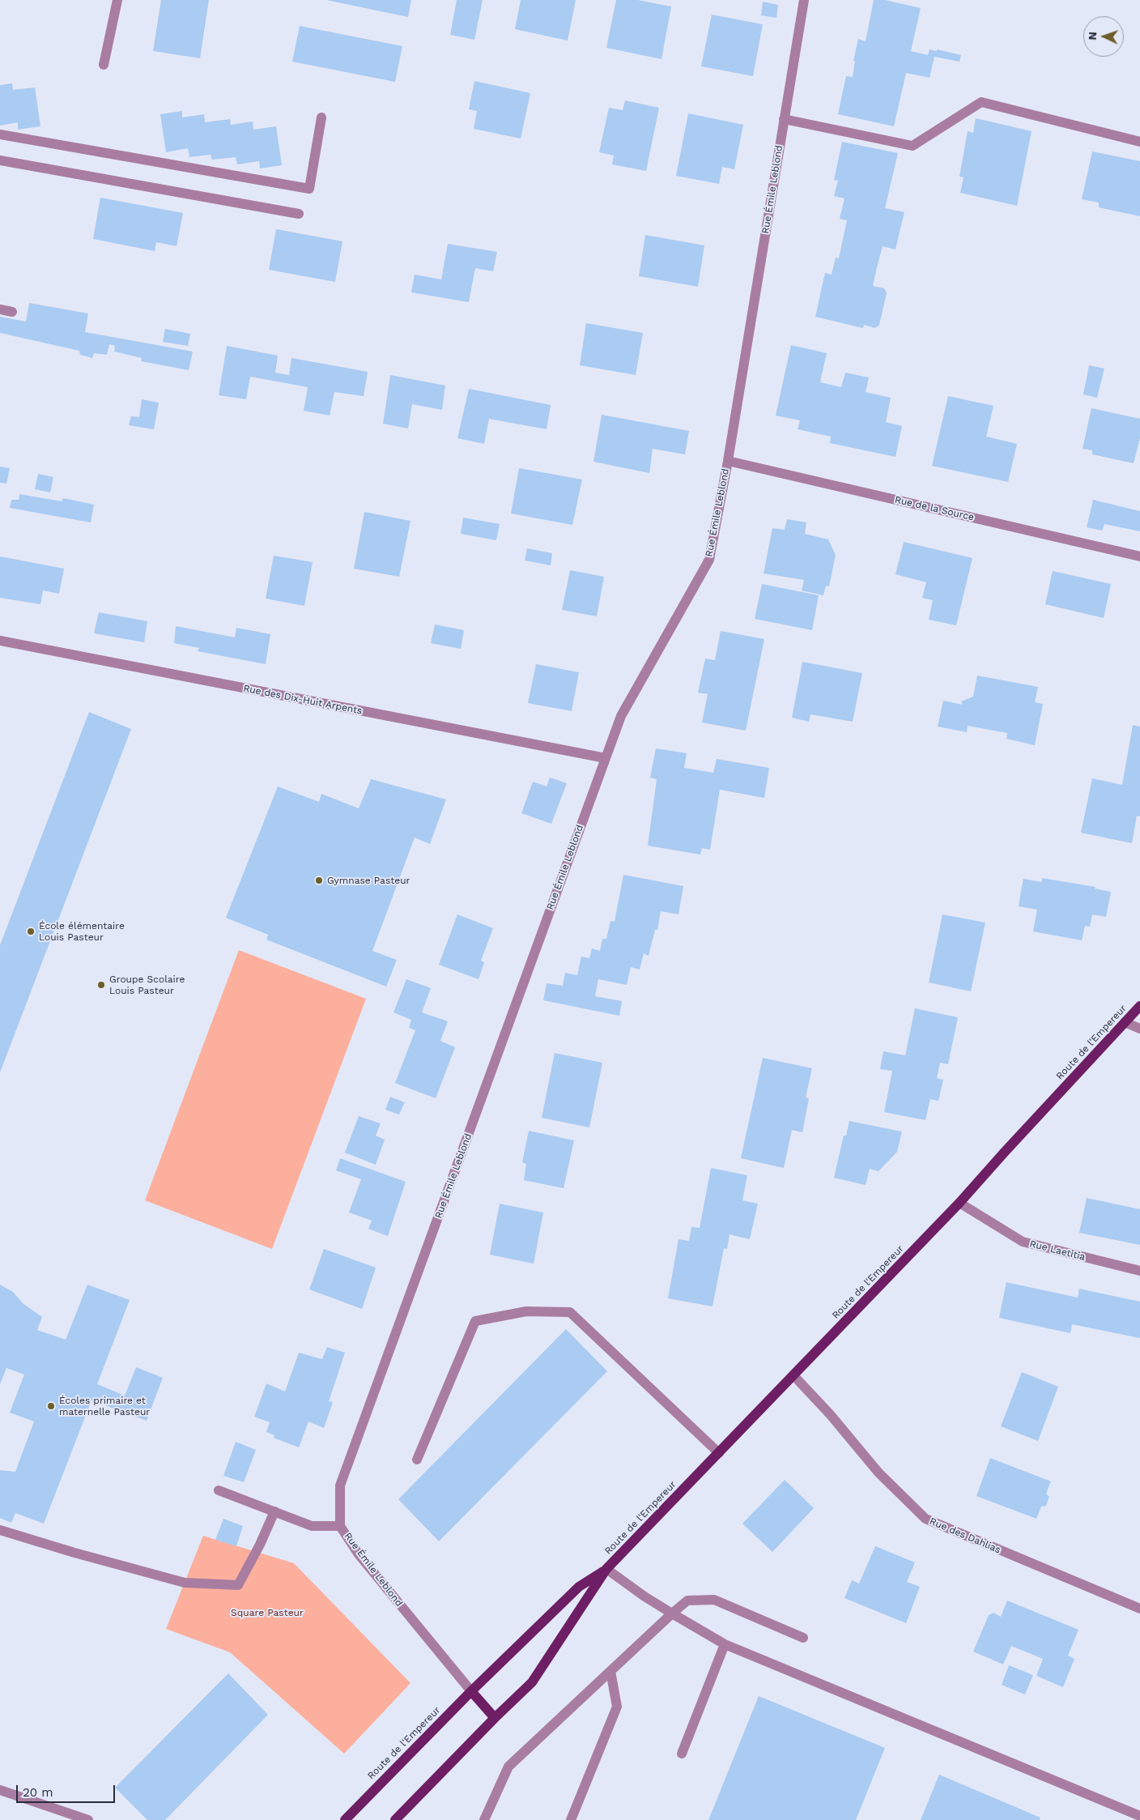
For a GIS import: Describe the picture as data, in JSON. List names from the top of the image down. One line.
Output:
{"streets":{"main road":["Route de l'Empereur"],"street":["Rue Émile Leblond","Rue de la Source","Rue des Dix-Huit Arpents","Rue Laetitia","Rue des Dahlias"]},"crossings":[["Rue Émile Leblond","Rue de la Source"],["Rue Émile Leblond","Rue des Dix-Huit Arpents"],["Rue Émile Leblond","Route de l'Empereur"],["Route de l'Empereur","Rue Laetitia"],["Route de l'Empereur","Rue des Dahlias"]],"parks":["Square Pasteur"],"places":["Gymnase Pasteur","École élémentaire Louis Pasteur","Groupe Scolaire Louis Pasteur","Écoles primaire et maternelle Pasteur"],"scale_bar":"20 m","north":"left"}
